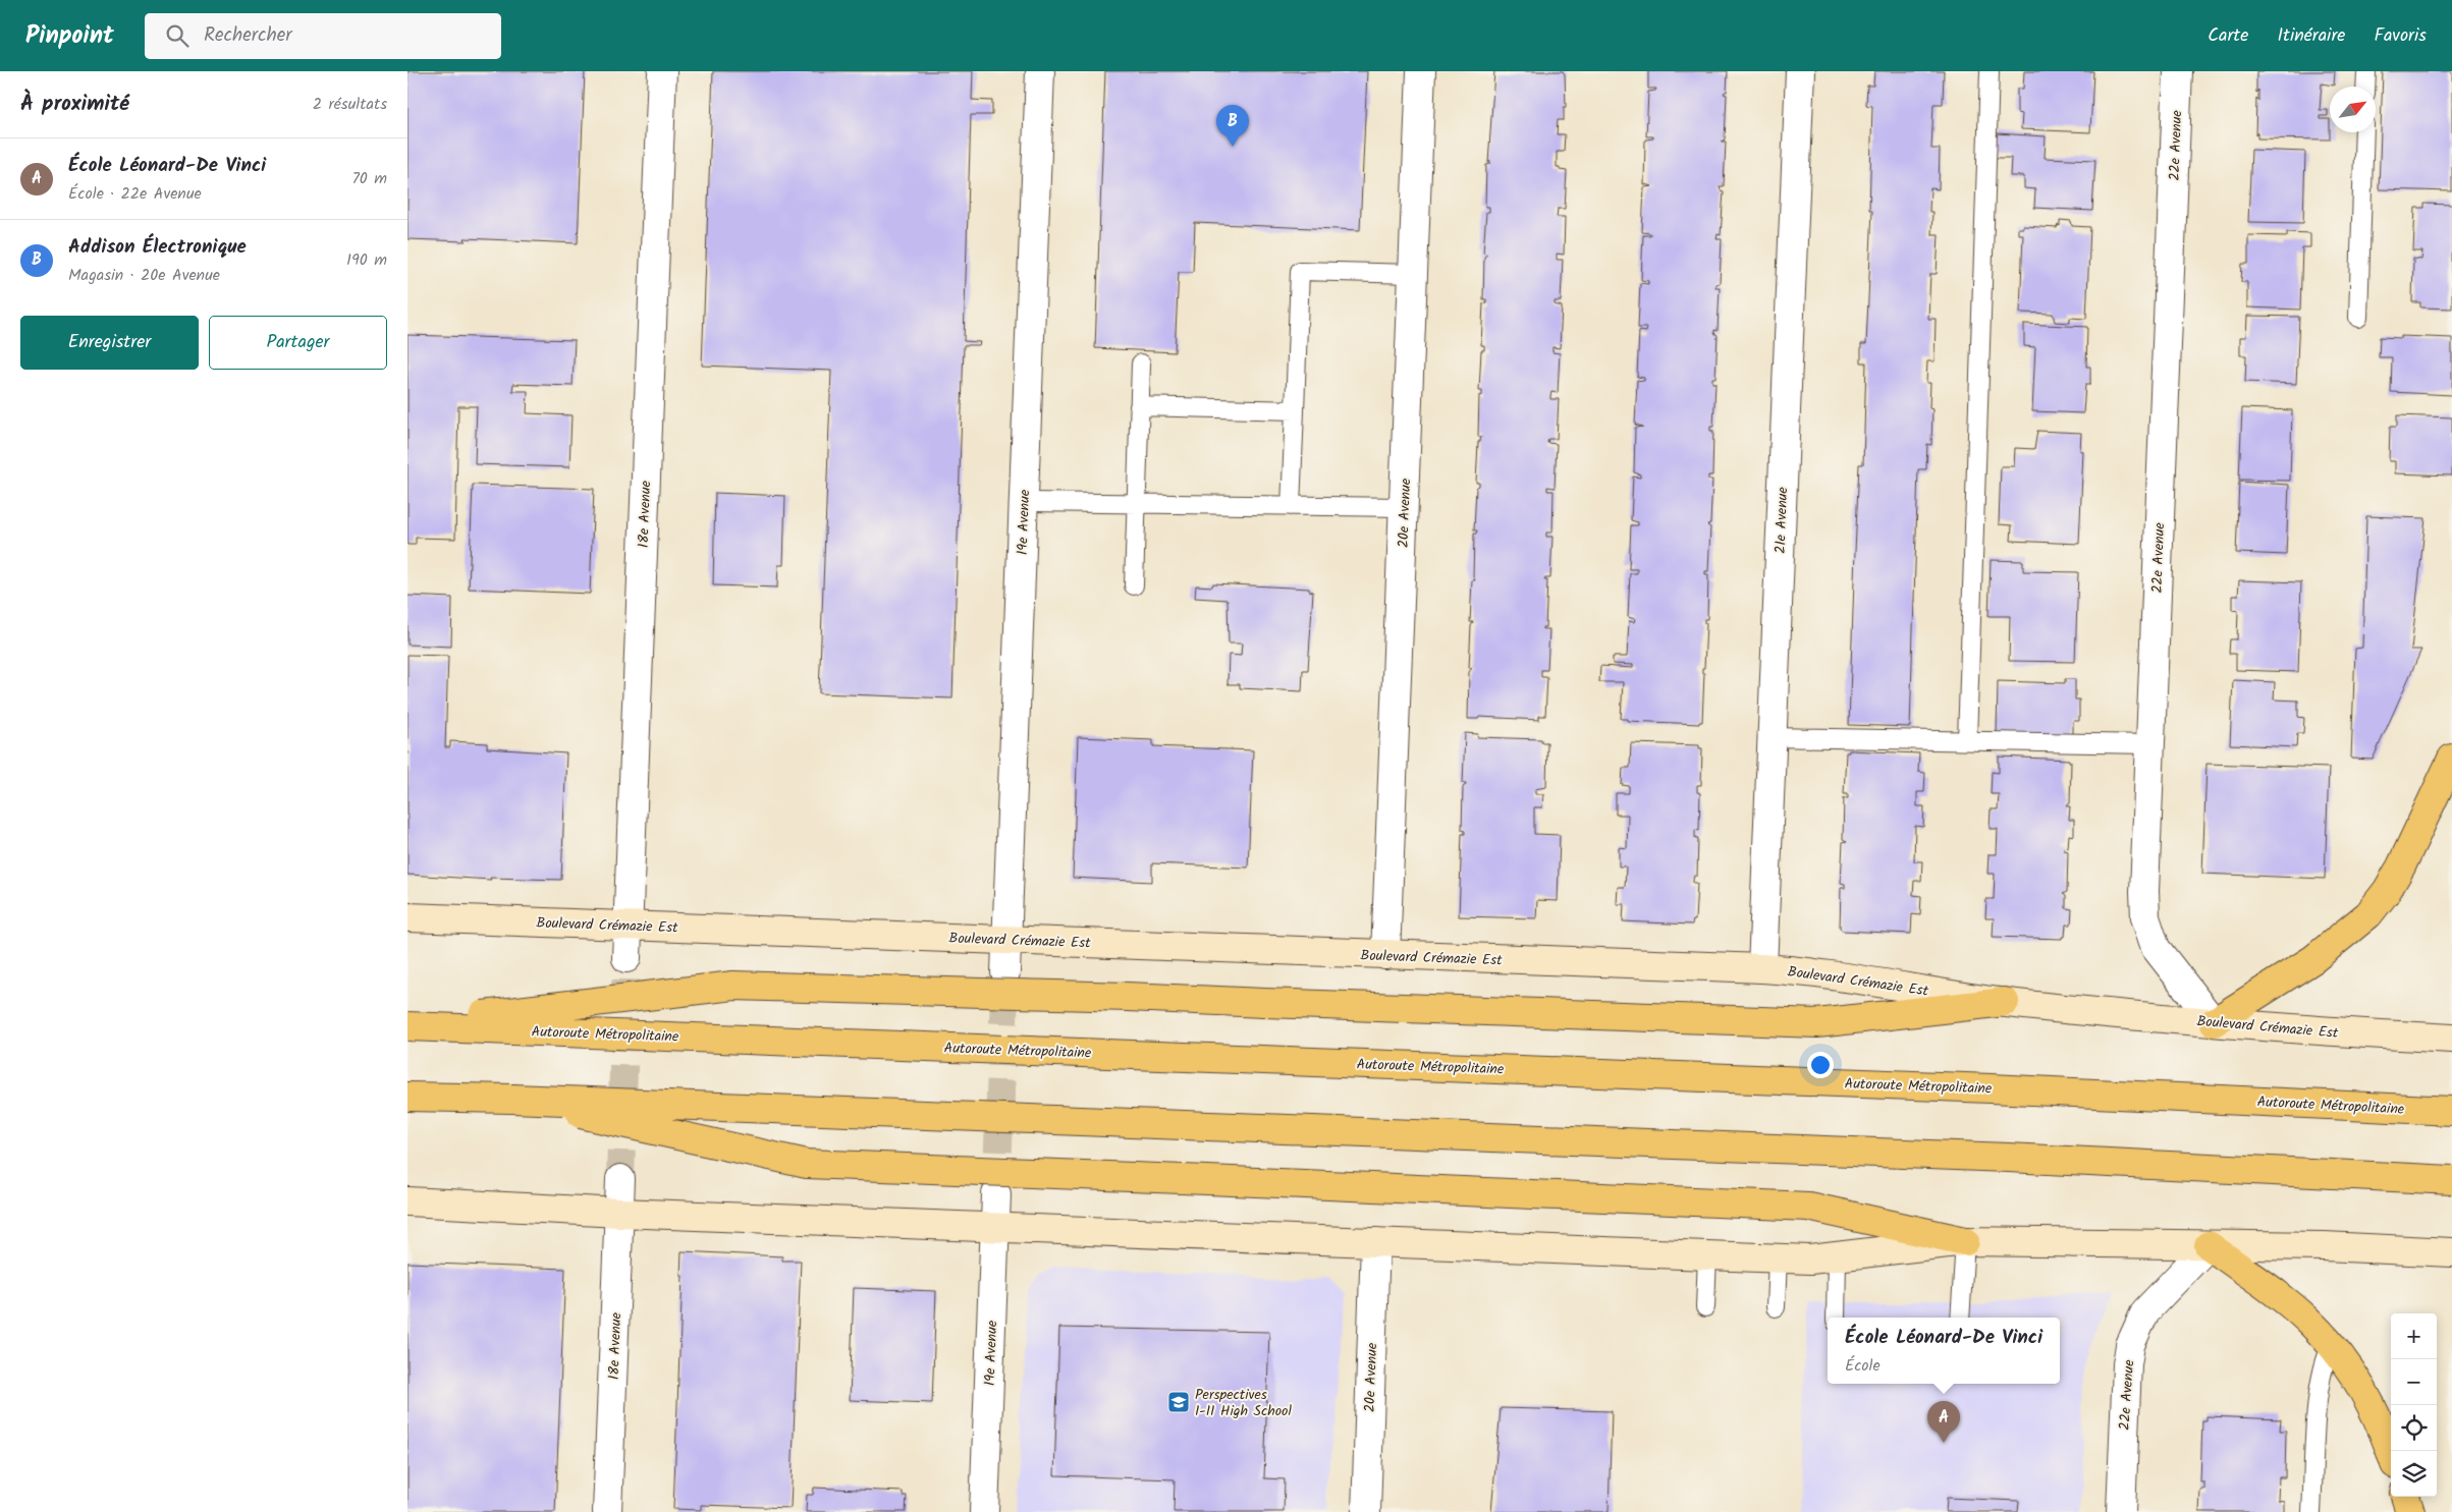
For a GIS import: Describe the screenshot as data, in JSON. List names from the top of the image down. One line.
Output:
{"streets":{"main road":["Boulevard Crémazie Est","Autoroute Métropolitaine"],"street":["22e Avenue","20e Avenue","18e Avenue","21e Avenue","19e Avenue"]},"crossings":[["22e Avenue","Boulevard Crémazie Est"],["20e Avenue","Boulevard Crémazie Est"],["18e Avenue","Boulevard Crémazie Est"],["21e Avenue","Boulevard Crémazie Est"],["19e Avenue","Boulevard Crémazie Est"]],"places":{"school or university":["Perspectives I-II High School"]},"north":"top right","page":{"header":"Pinpoint","search":"Rechercher","nav":["Carte","Itinéraire","Favoris"],"heading":["À proximité","2 résultats"],"pins":["B","A"],"list":[{"mark":"A","name":"École Léonard-De Vinci","note":"École · 22e Avenue","value":"70 m"},{"mark":"B","name":"Addison Électronique","note":"Magasin · 20e Avenue","value":"190 m"}],"buttons":["Enregistrer","Partager"],"map_buttons":["+","−"],"popup":["École Léonard-De Vinci","École"]}}
